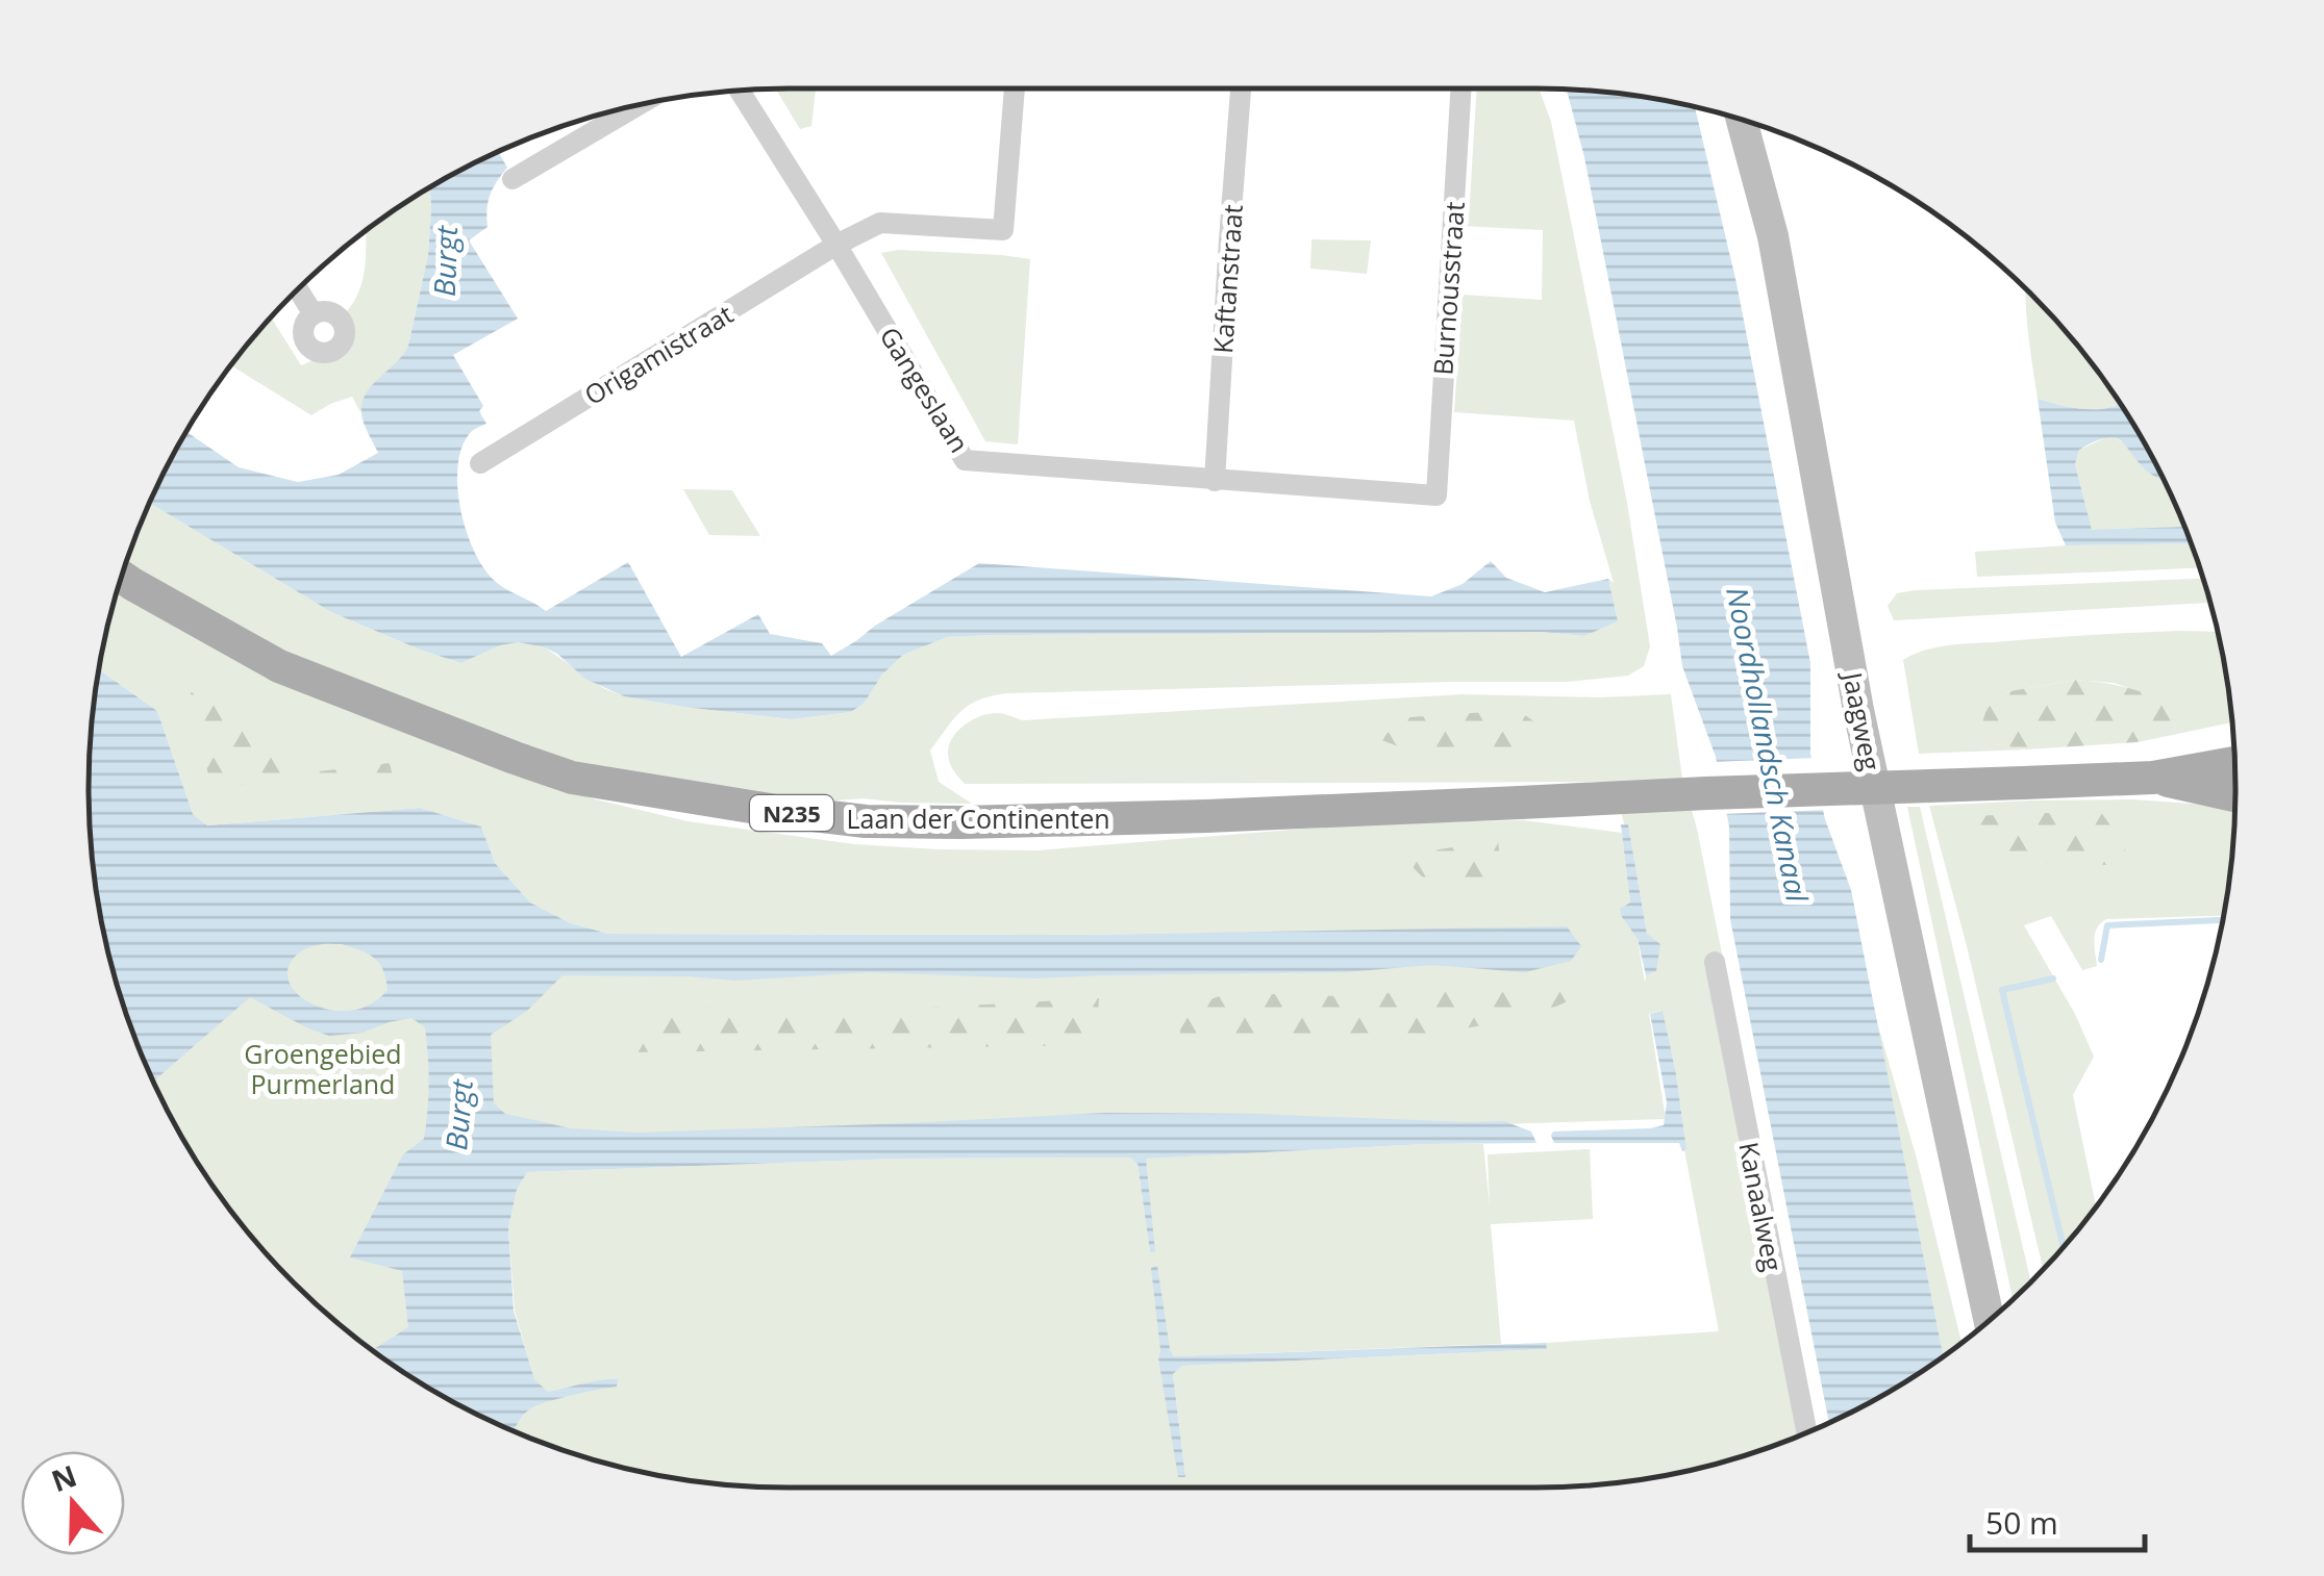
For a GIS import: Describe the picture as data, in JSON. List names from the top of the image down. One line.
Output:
{"streets":{"main road":["Jaagweg","N235","Laan der Continenten"],"street":["Kaftanstraat","Burnousstraat","Origamistraat","Gangeslaan","Kanaalweg"]},"crossings":[["Kaftanstraat","Gangeslaan"],["Burnousstraat","Gangeslaan"],["Origamistraat","Gangeslaan"],["N235","Laan der Continenten"]],"water":["Burgt","Noordhollandsch Kanaal"],"parks":["Groengebied Purmerland"],"scale_bar":"50 m","north":"top"}
